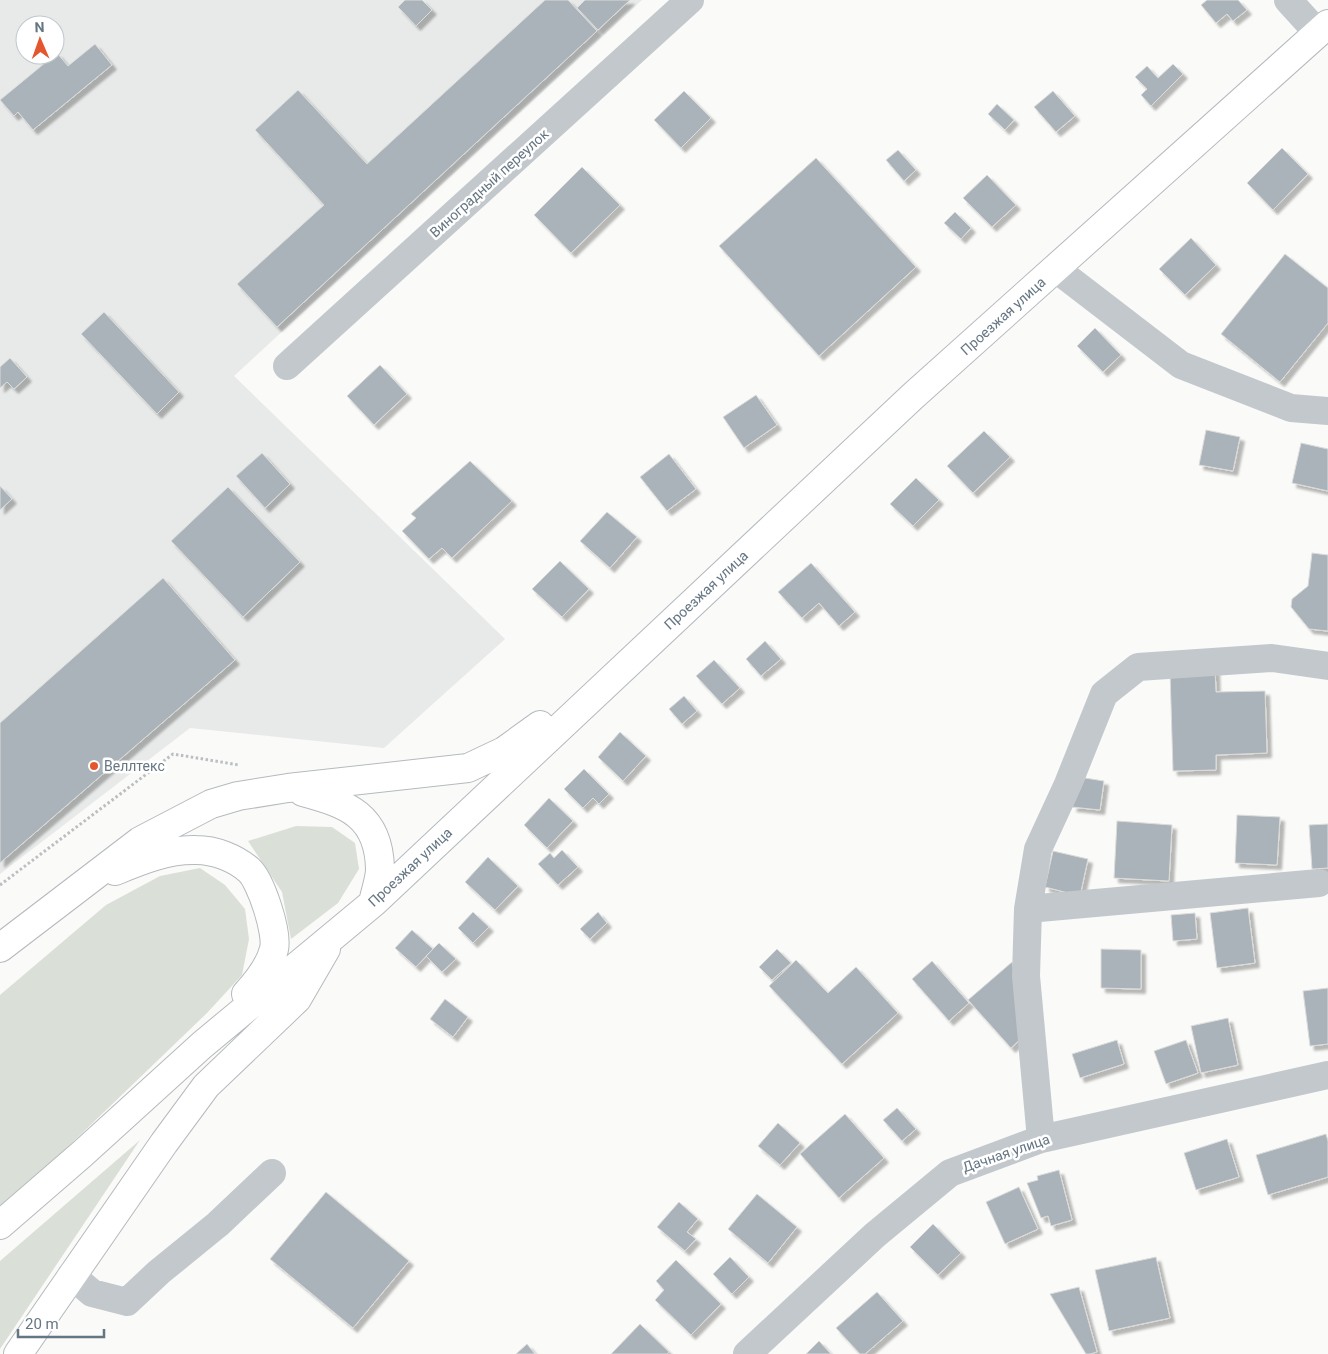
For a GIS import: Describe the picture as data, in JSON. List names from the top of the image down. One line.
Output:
{"streets":{"main road":["Проезжая улица"],"street":["Виноградный переулок","Дачная улица"]},"places":["Веллтекс"],"scale_bar":"20 m","north":"top"}
